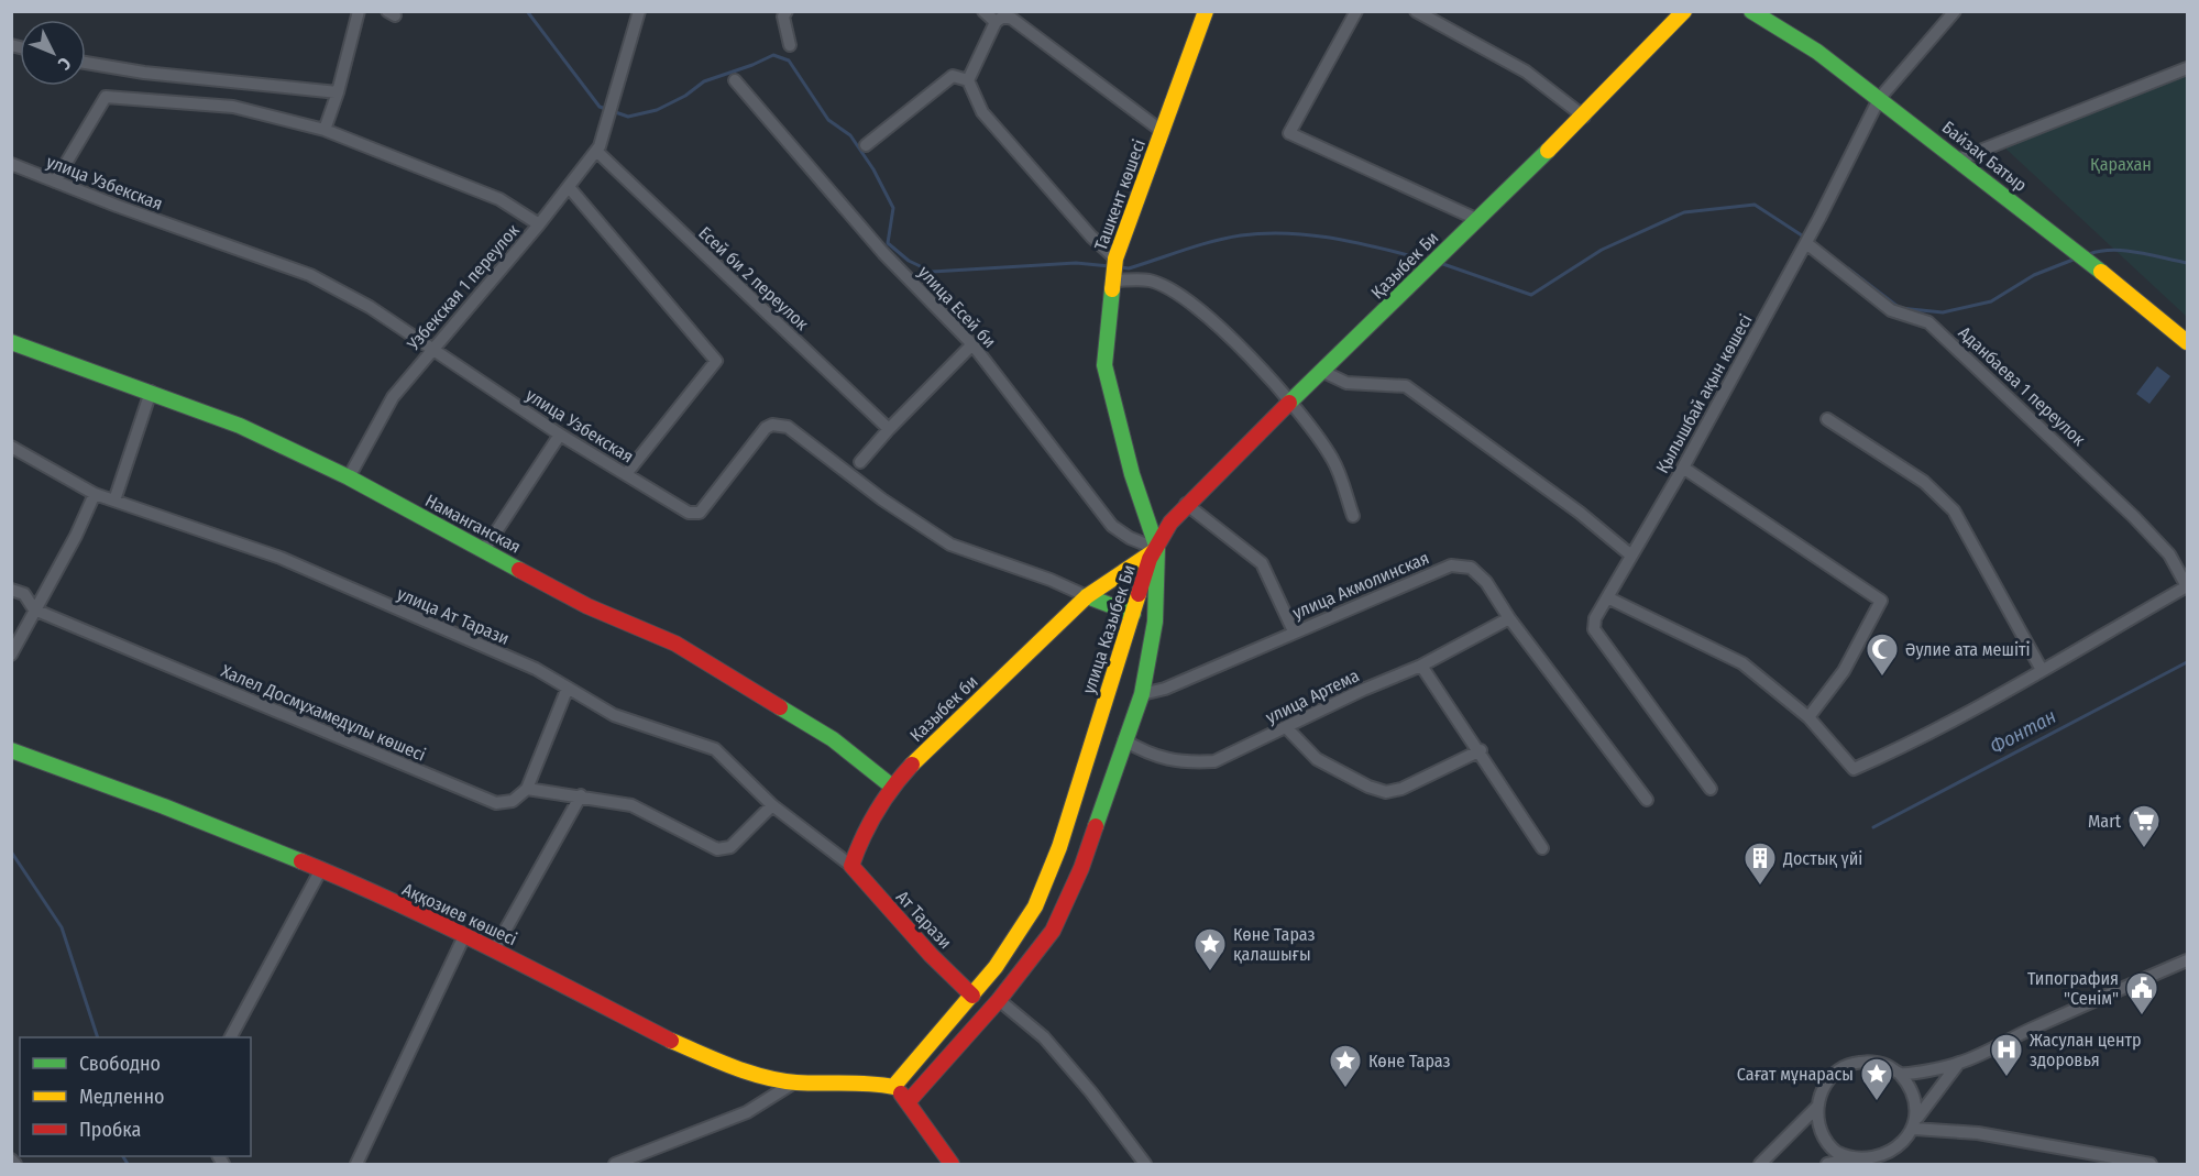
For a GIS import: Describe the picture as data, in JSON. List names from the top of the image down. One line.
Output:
{"streets":{"street":["Байзақ Батыр","улица Узбекская","Ташкент көшесі","Қазыбек Би","Есей би 2 переулок","Узбекская 1 переулок","улица Есей би","Аданбаева 1 переулок","Қылышбай ақын көшесі","Наманганская","улица Акмолинская","улица Ат Тарази","улица Казыбек Би","улица Артема","Казыбек би","Халел Досмұхамедұлы көшесі","Аққозиев көшесі","Ат Тарази"]},"crossings":[["Байзақ Батыр","Қылышбай ақын көшесі"],["улица Узбекская","Узбекская 1 переулок"],["улица Узбекская","Казыбек би"],["Ташкент көшесі","Қазыбек Би"],["Ташкент көшесі","улица Есей би"],["Ташкент көшесі","улица Казыбек Би"],["Ташкент көшесі","Казыбек би"],["Қазыбек Би","улица Есей би"],["Қазыбек Би","улица Казыбек Би"],["Қазыбек Би","Казыбек би"],["Есей би 2 переулок","Узбекская 1 переулок"],["Узбекская 1 переулок","Наманганская"],["улица Есей би","улица Казыбек Би"],["улица Есей би","Казыбек би"],["Аданбаева 1 переулок","Қылышбай ақын көшесі"],["Наманганская","Казыбек би"],["улица Акмолинская","улица Казыбек Би"],["улица Акмолинская","улица Артема"],["улица Ат Тарази","Казыбек би"],["улица Ат Тарази","Ат Тарази"],["улица Казыбек Би","улица Артема"],["улица Казыбек Би","Казыбек би"],["улица Казыбек Би","Аққозиев көшесі"],["улица Казыбек Би","Ат Тарази"],["Казыбек би","Ат Тарази"]],"water":["Фонтан"],"parks":["Қарахан"],"places":{"mosque":["Әулие ата мешіті"],"supermarket":["Mart"],"building":["Достық үйі"],"place":["Көне Тараз қалашығы","Көне Тараз","Сағат мұнарасы"],"public building":["Типография \"Сенім\""],"hospital":["Жасулан центр здоровья"]},"legend":["Свободно","Медленно","Пробка"],"north":"bottom right"}
